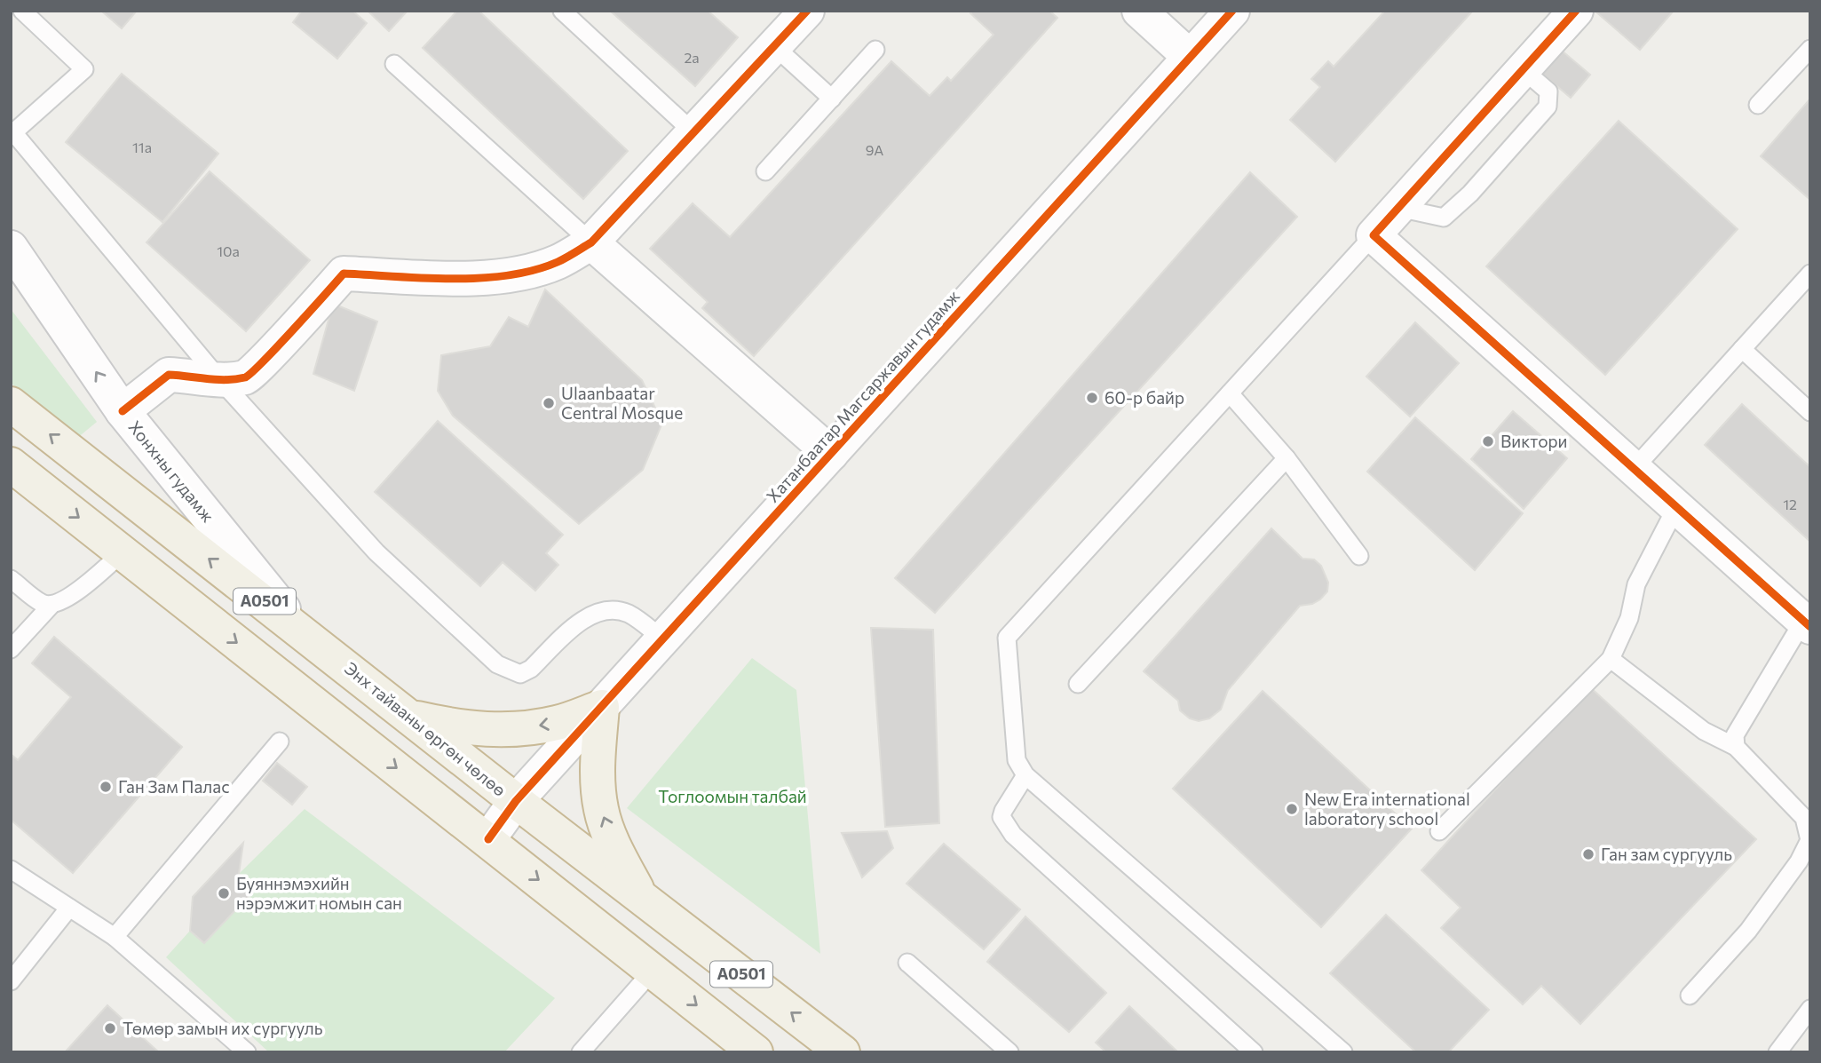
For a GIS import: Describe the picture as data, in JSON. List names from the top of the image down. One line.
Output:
{"streets":{"highway":["A0501","Энх тайваны өргөн чөлөө"],"street":["Хатанбаатар Магсаржавын гудамж","Хонхны гудамж"]},"crossings":[["Хатанбаатар Магсаржавын гудамж","A0501"],["Хатанбаатар Магсаржавын гудамж","Энх тайваны өргөн чөлөө"],["Хонхны гудамж","Энх тайваны өргөн чөлөө"]],"one_way":["Хонхны гудамж"],"parks":["Тоглоомын талбай"],"places":["60-р байр","Ulaanbaatar Central Mosque","Виктори","Ган Зам Палас","New Era international laboratory school","Ган зам сургууль","Буяннэмэхийн нэрэмжит номын сан","Төмөр замын их сургууль"],"house_numbers":["2а","11а","9A","10а","12"]}
